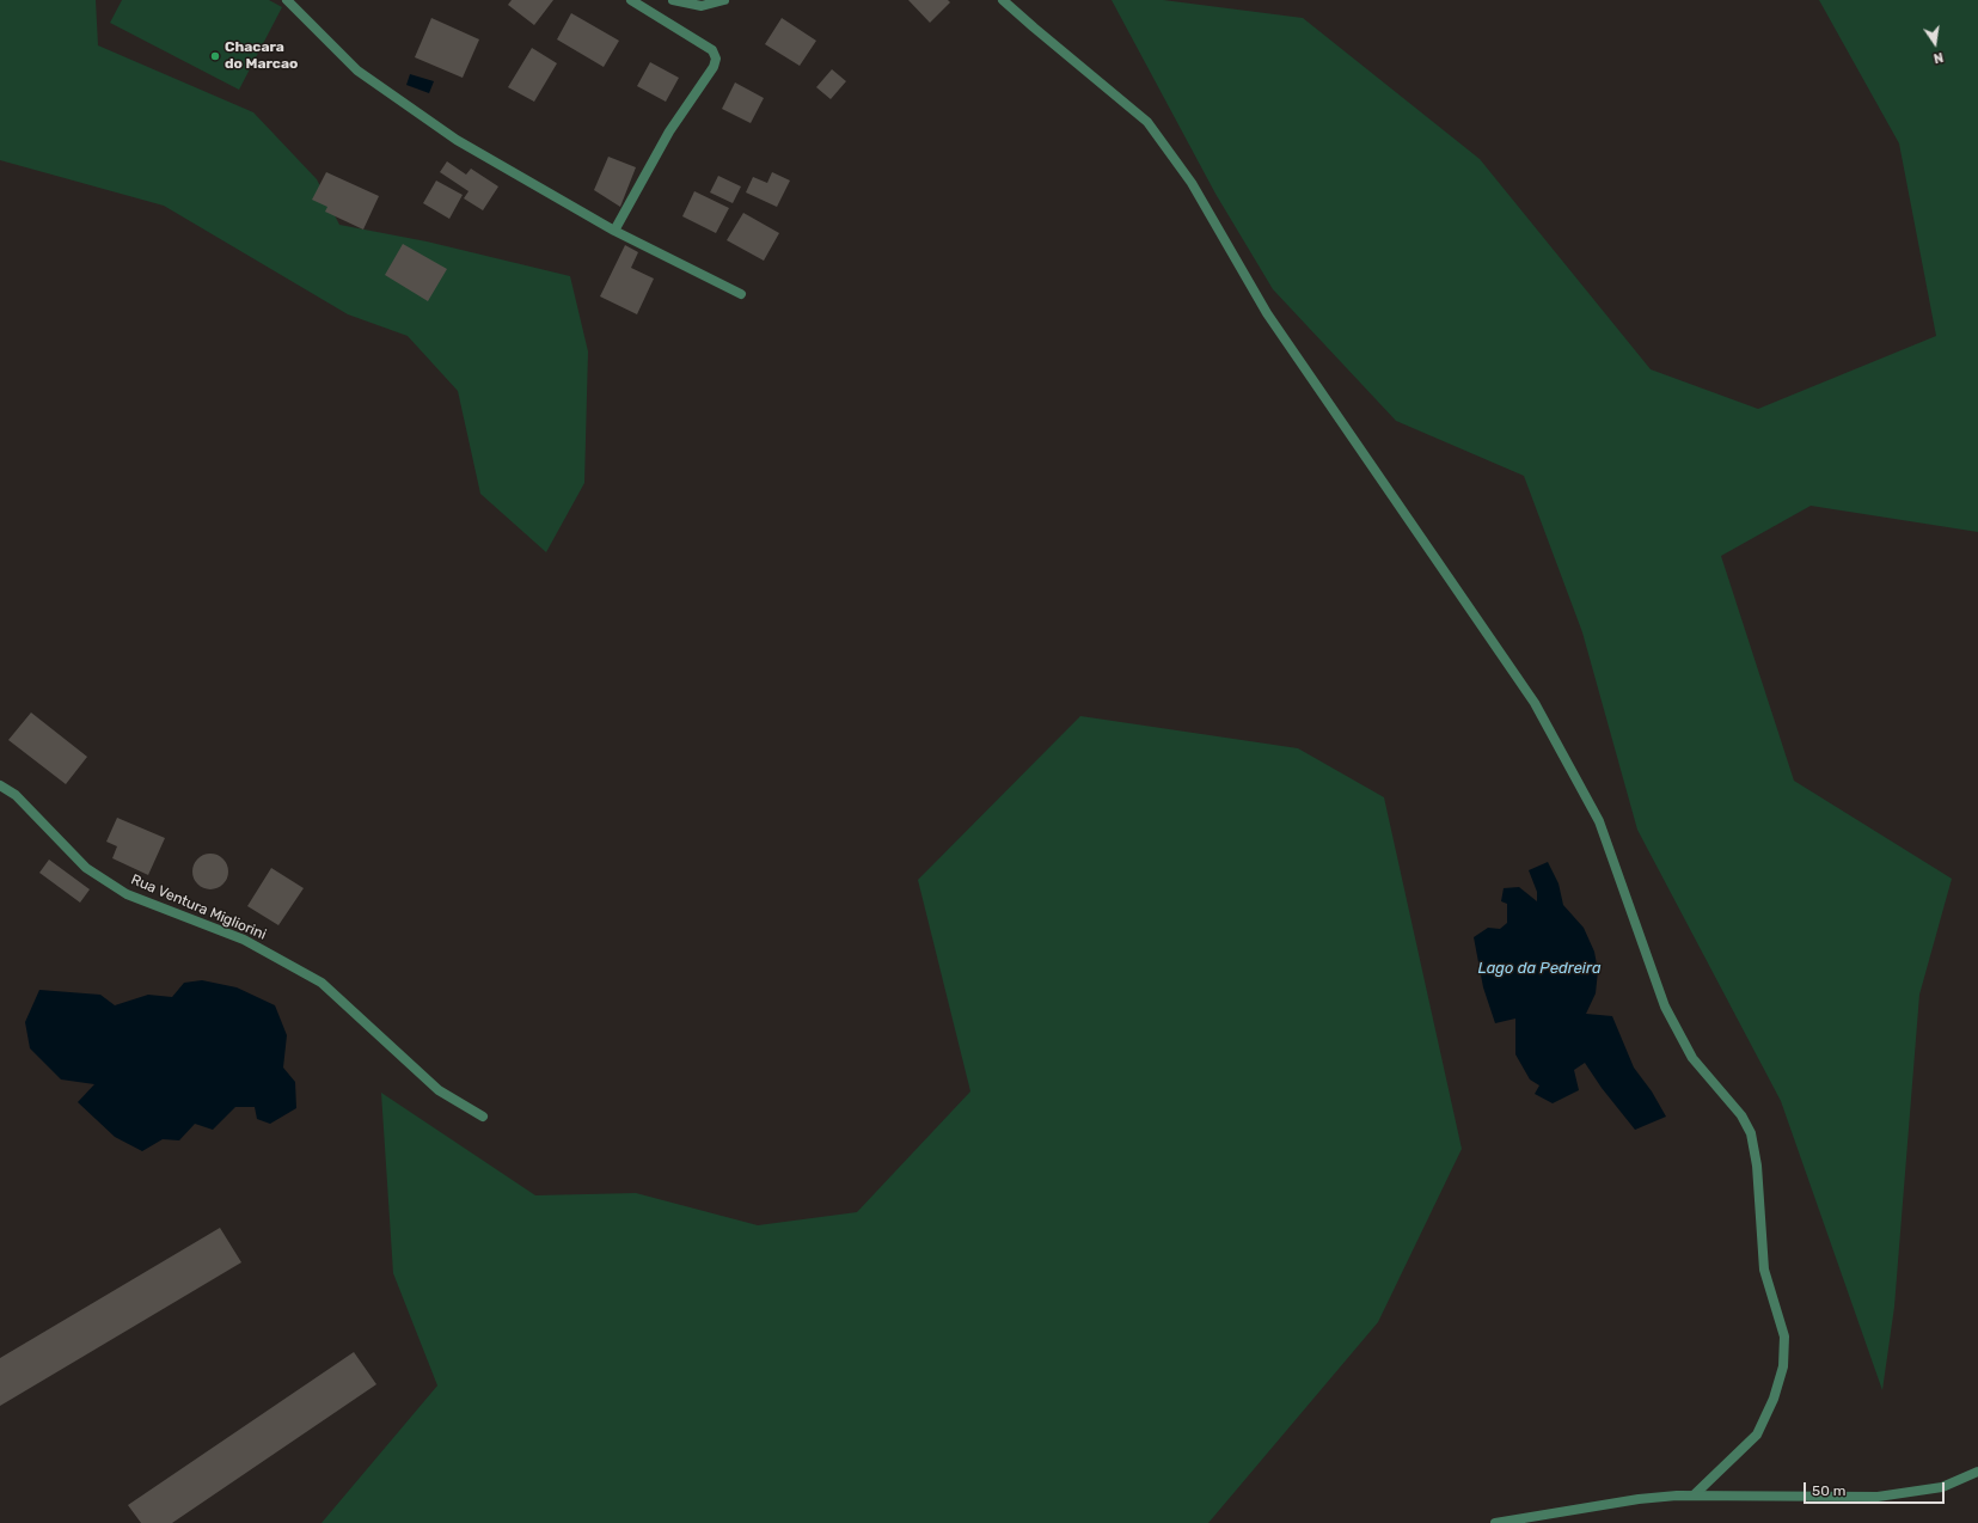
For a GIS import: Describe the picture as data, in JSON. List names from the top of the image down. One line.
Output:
{"streets":{"street":["Rua Ventura Migliorini"]},"water":["Lago da Pedreira"],"places":["Chacara do Marcao"],"scale_bar":"50 m","north":"bottom"}
